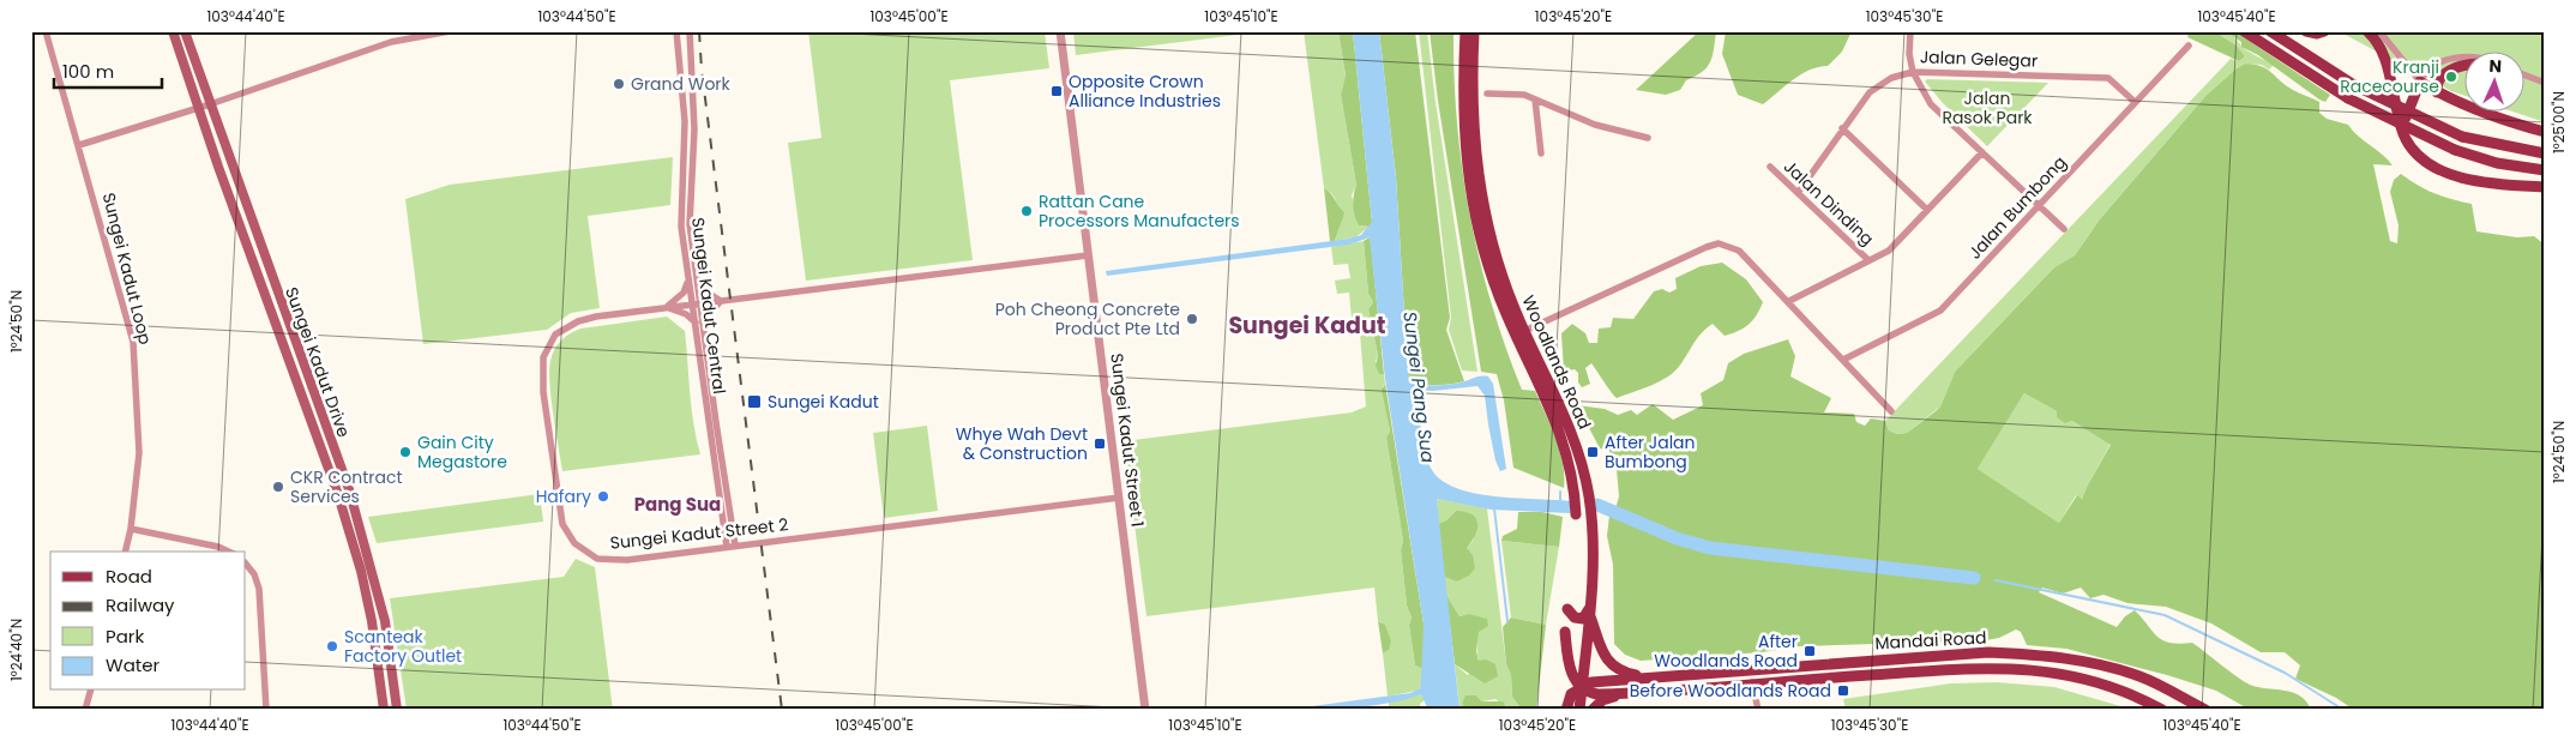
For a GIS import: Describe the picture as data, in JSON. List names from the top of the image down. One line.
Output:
{"streets":{"main road":["Sungei Kadut Drive","Woodlands Road","Mandai Road"],"street":["Jalan Gelegar","Jalan Dinding","Jalan Bumbong","Sungei Kadut Loop","Sungei Kadut Central","Sungei Kadut Street 1","Sungei Kadut Street 2"]},"crossings":[["Jalan Gelegar","Jalan Dinding"],["Jalan Gelegar","Jalan Bumbong"],["Sungei Kadut Central","Sungei Kadut Street 2"],["Woodlands Road","Mandai Road"],["Sungei Kadut Street 1","Sungei Kadut Street 2"]],"districts":["Sungei Kadut","Pang Sua"],"water":["Sungei Pang Sua"],"parks":["Jalan Rasok Park"],"places":{"other":["Kranji Racecourse","Grand Work","Rattan Cane Processors Manufacters","Poh Cheong Concrete Product Pte Ltd","Gain City Megastore","CKR Contract Services","Hafary","Scanteak Factory Outlet"],"transit":["Opposite Crown Alliance Industries","Sungei Kadut","Whye Wah Devt & Construction","After Jalan Bumbong","After Woodlands Road","Before Woodlands Road"]},"legend":["Road","Railway","Park","Water"],"scale_bar":"100 m","north":"top","coordinates":["103°44'40\"E","103°44'50\"E","103°45'00\"E","103°45'10\"E","103°45'20\"E","103°45'30\"E","103°45'40\"E","1°25'00\"N","1°24'50\"N","1°24'40\"N"]}
